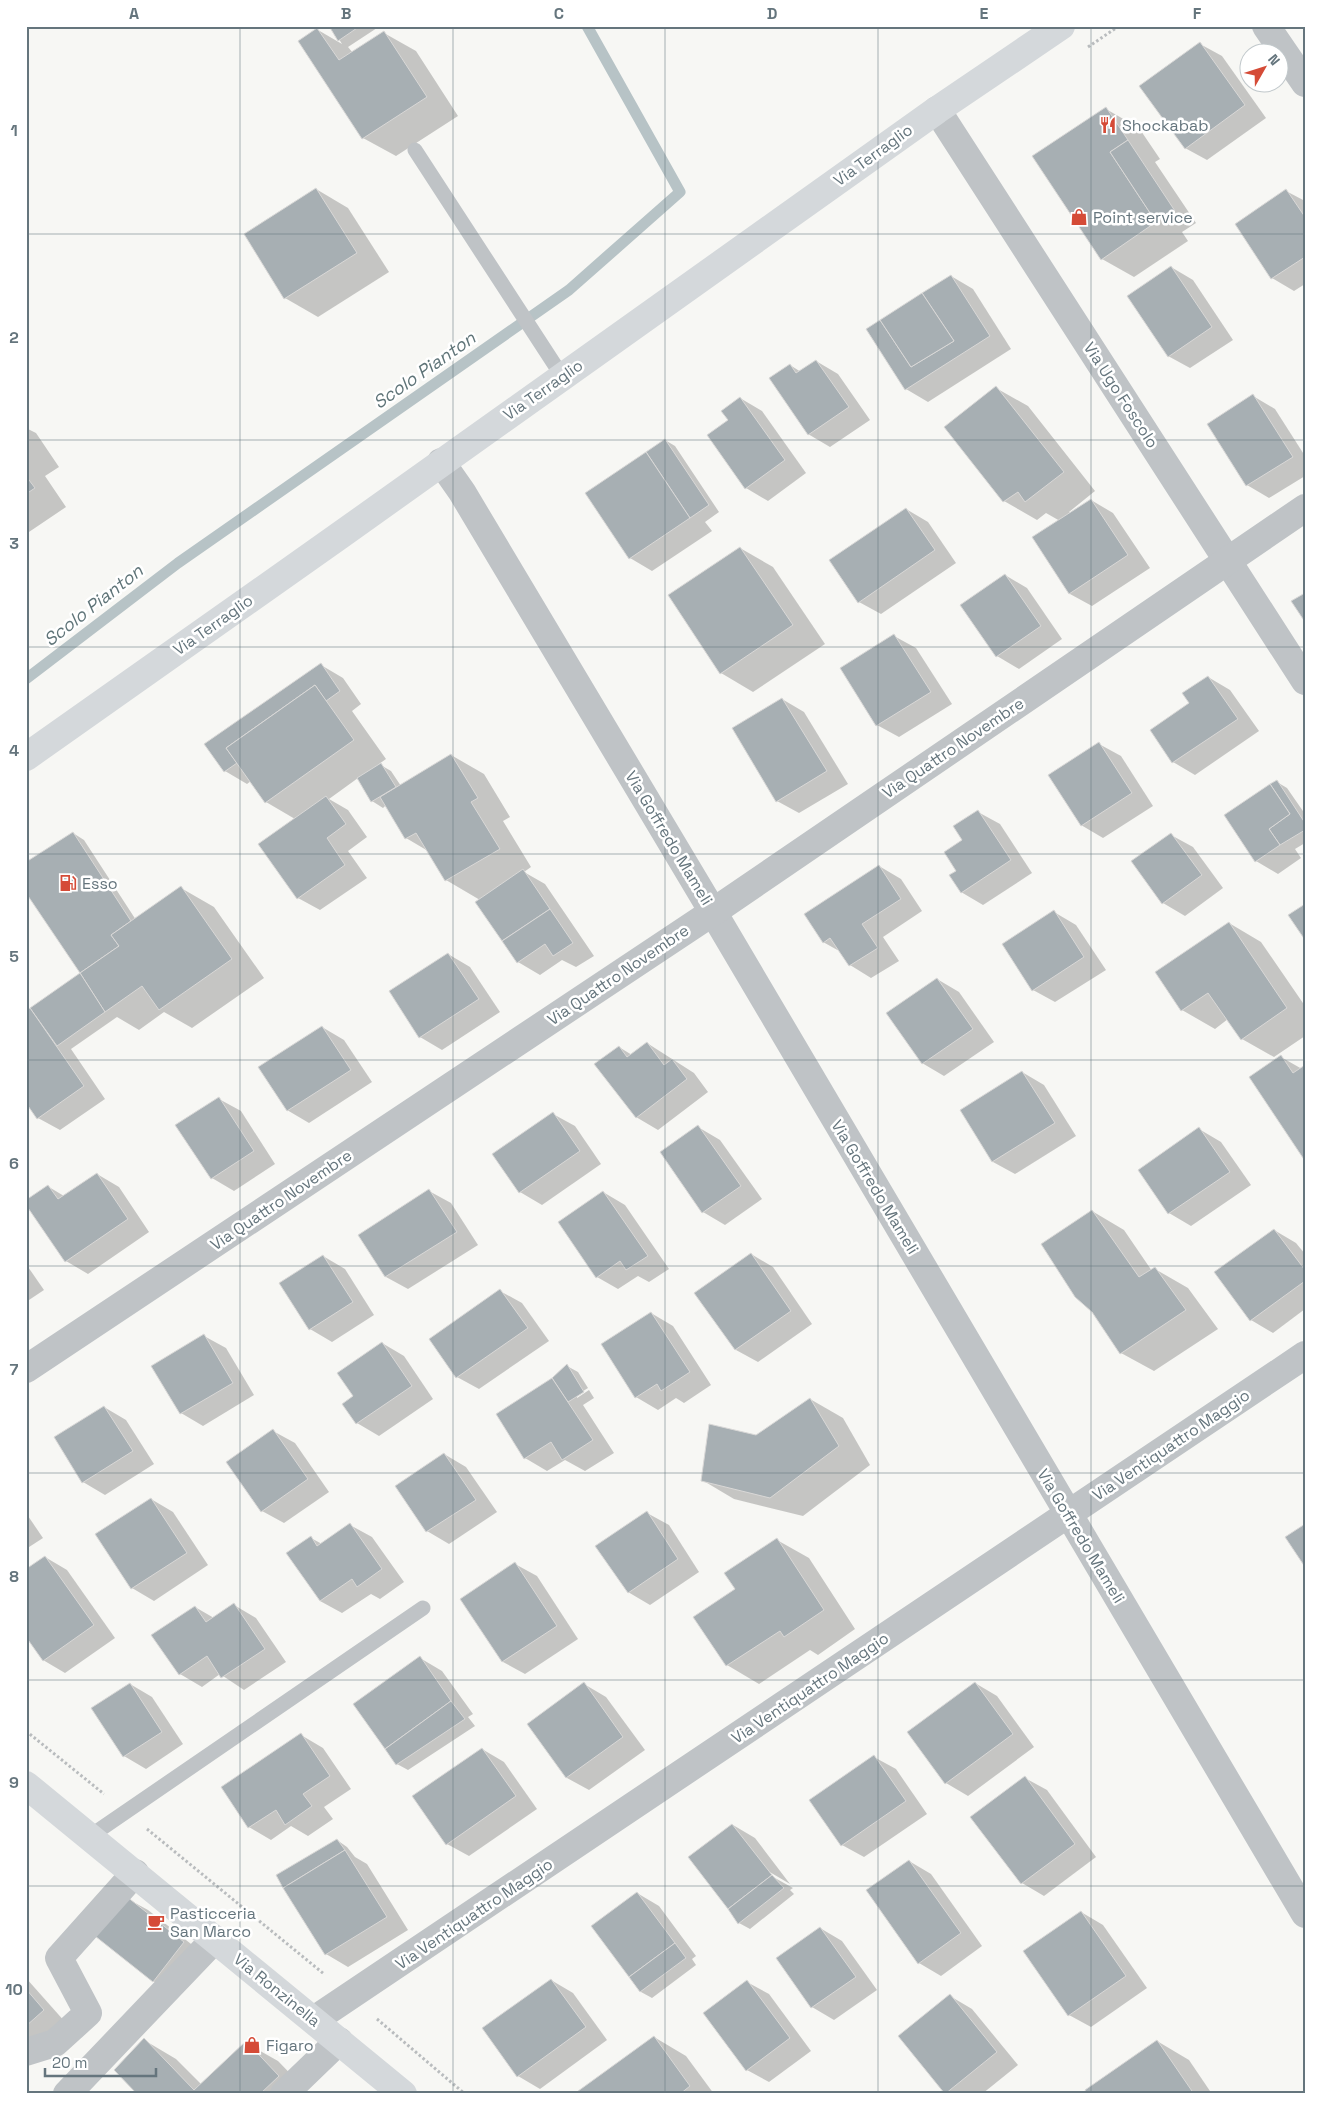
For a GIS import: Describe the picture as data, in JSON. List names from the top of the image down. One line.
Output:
{"streets":{"main road":["Via Terraglio","Via Ronzinella"],"street":["Via Ugo Foscolo","Via Quattro Novembre","Via Goffredo Mameli","Via Ventiquattro Maggio"]},"crossings":[["Via Terraglio","Via Ugo Foscolo"],["Via Terraglio","Via Goffredo Mameli"],["Via Ugo Foscolo","Via Quattro Novembre"],["Via Quattro Novembre","Via Goffredo Mameli"],["Via Goffredo Mameli","Via Ventiquattro Maggio"],["Via Ventiquattro Maggio","Via Ronzinella"]],"water":["Scolo Pianton"],"places":{"restaurant":["Shockabab"],"shop":["Point service","Figaro"],"fuel station":["Esso"],"cafe":["Pasticceria San Marco"]},"scale_bar":"20 m","north":"top right","grid":{"columns":["A","B","C","D","E","F"],"rows":["1","2","3","4","5","6","7","8","9","10"]}}
